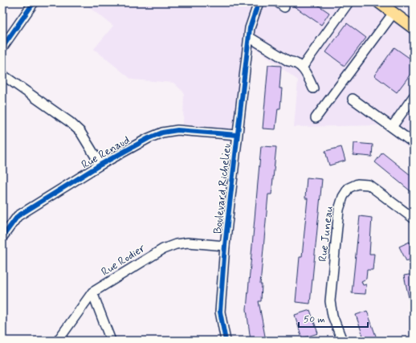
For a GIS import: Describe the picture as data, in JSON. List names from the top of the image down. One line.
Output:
{"streets":{"street":["Rue Renaud","Boulevard Richelieu","Rue Juneau","Rue Rodier"]},"crossings":[["Rue Renaud","Boulevard Richelieu"],["Boulevard Richelieu","Rue Rodier"]],"scale_bar":"50 m"}
